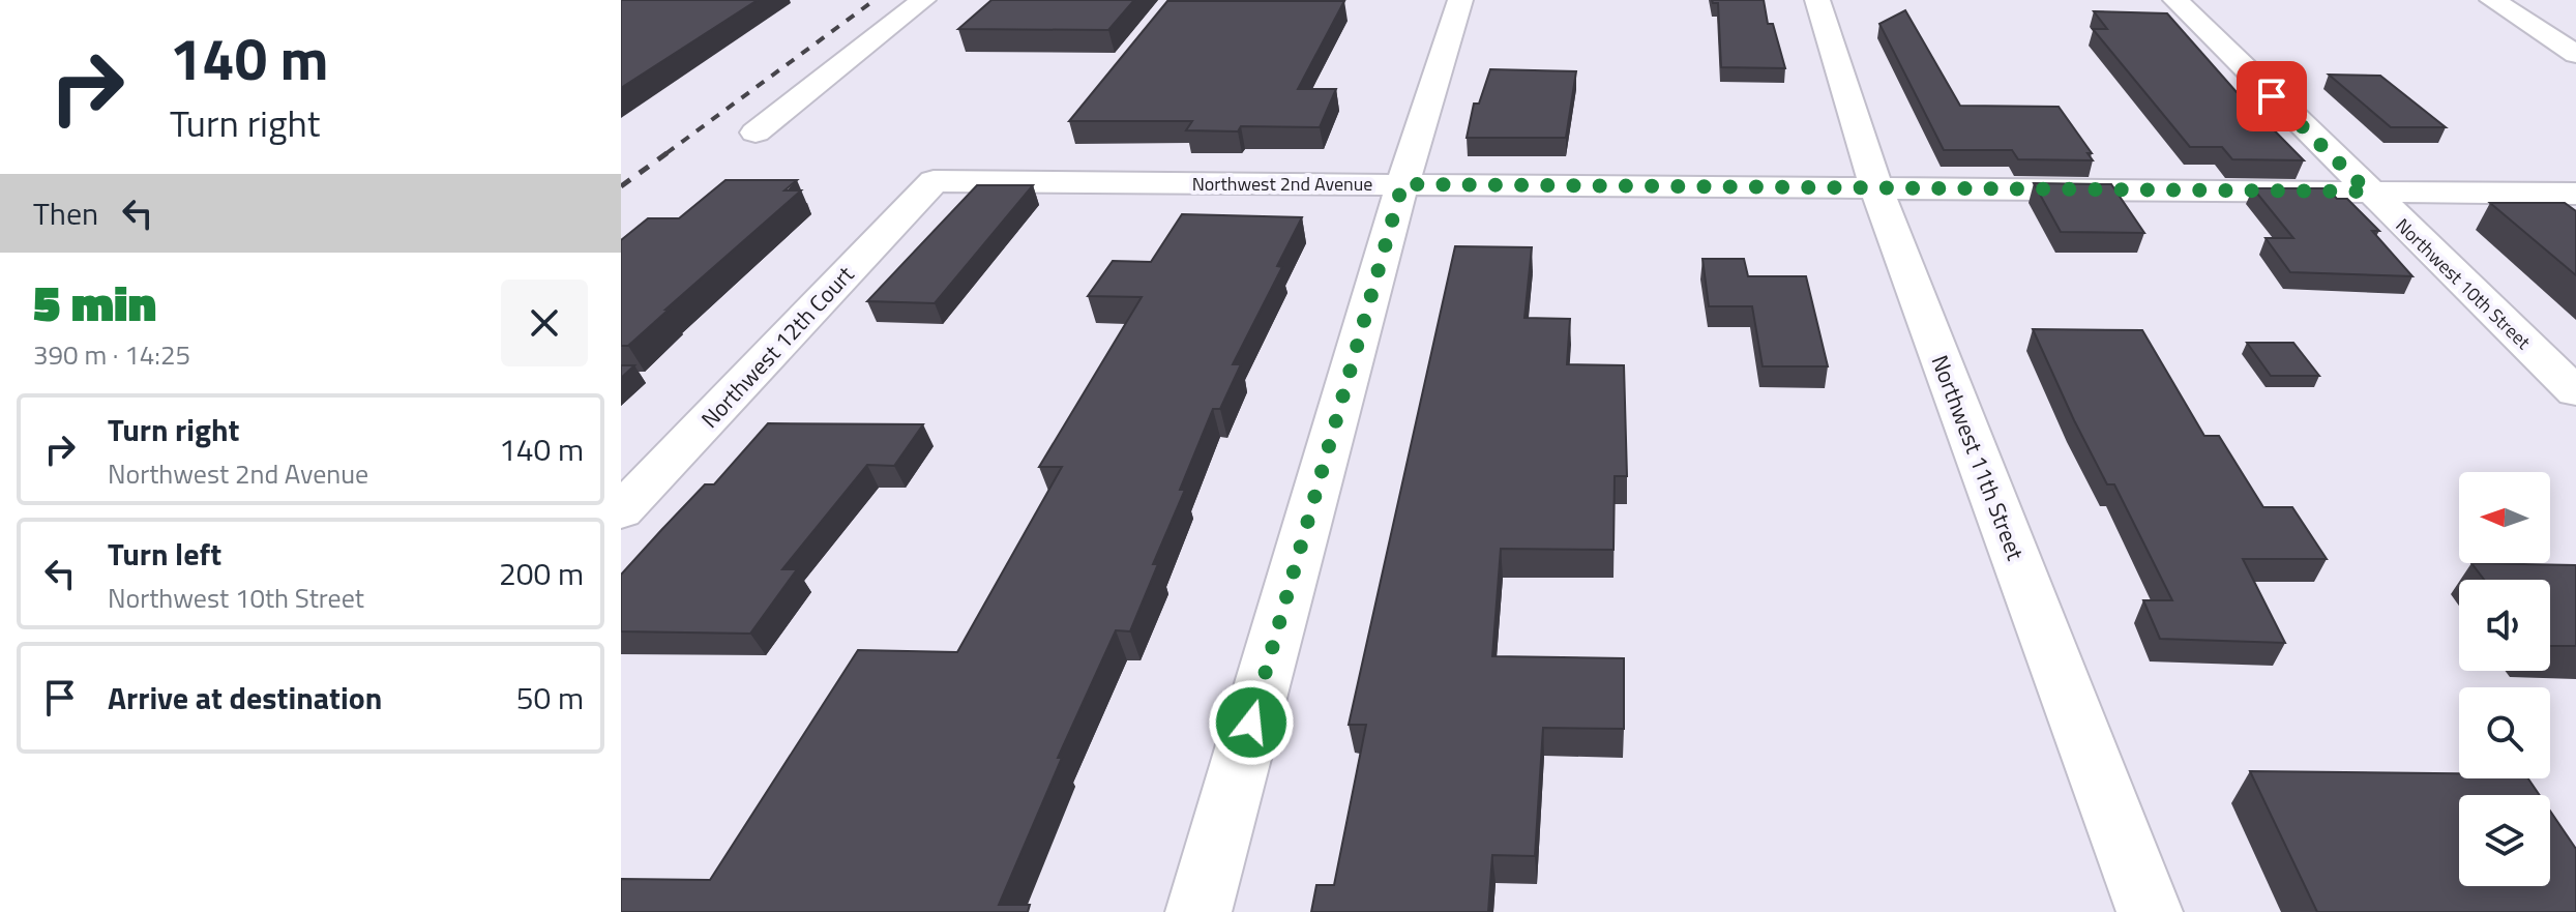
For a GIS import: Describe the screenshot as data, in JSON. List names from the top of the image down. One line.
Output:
{"streets":{"street":["Northwest 2nd Avenue","Northwest 10th Street","Northwest 12th Court","Northwest 11th Street"]},"crossings":[["Northwest 2nd Avenue","Northwest 10th Street"],["Northwest 2nd Avenue","Northwest 12th Court"],["Northwest 2nd Avenue","Northwest 11th Street"]],"north":"left","page":{"turn":["140 m","Turn right"],"then":"Then","heading":["5 min","390 m · 14:25"],"list":[{"name":"Turn right","note":"Northwest 2nd Avenue","value":"140 m"},{"name":"Turn left","note":"Northwest 10th Street","value":"200 m"},{"name":"Arrive at destination","value":"50 m"}]}}
